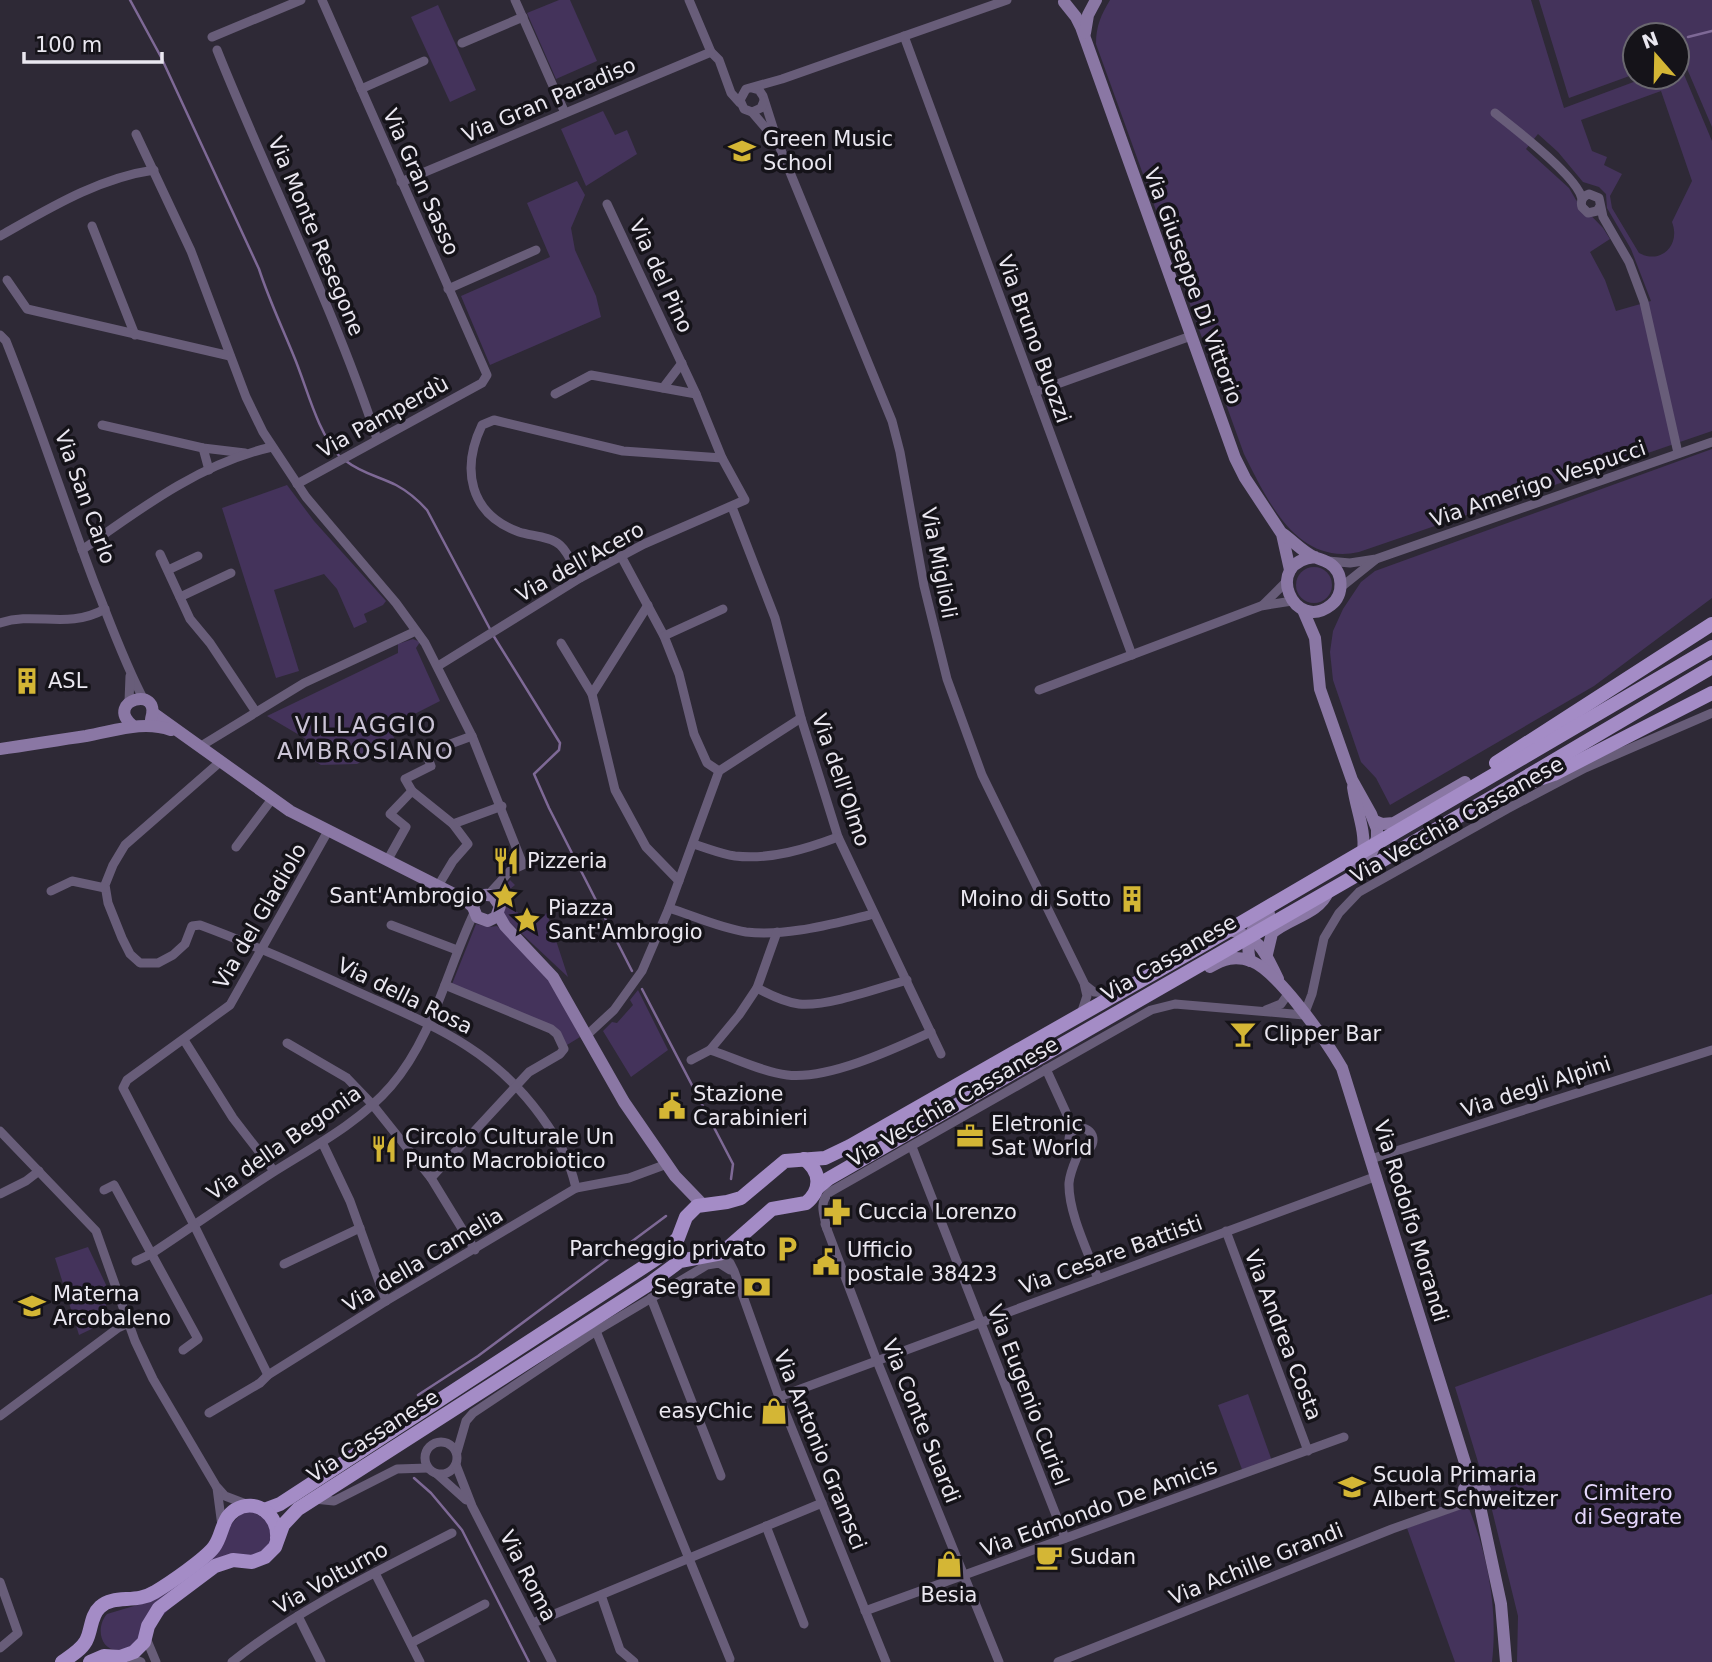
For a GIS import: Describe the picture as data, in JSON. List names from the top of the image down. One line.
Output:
{"streets":{"main road":["Via Cassanese"],"street":["Via Gran Paradiso","Via Gran Sasso","Via Monte Resegone","Via del Pino","Via Giuseppe Di Vittorio","Via Bruno Buozzi","Via Pamperdù","Via Amerigo Vespucci","Via San Carlo","Via dell'Acero","Via Miglioli","Via dell'Olmo","Via Vecchia Cassanese","Via del Gladiolo","Via della Rosa","Via degli Alpini","Via della Begonia","Via Rodolfo Morandi","Via Cesare Battisti","Via della Camelia","Via Andrea Costa","Via Eugenio Curiel","Via Conte Suardi","Via Antonio Gramsci","Via Edmondo De Amicis","Via Achille Grandi","Via Roma","Via Volturno"]},"crossings":[["Via Gran Paradiso","Via Gran Sasso"],["Via Gran Sasso","Via Pamperdù"],["Via Monte Resegone","Via Pamperdù"],["Via del Pino","Via dell'Acero"],["Via Giuseppe Di Vittorio","Via Amerigo Vespucci"],["Via dell'Acero","Via dell'Olmo"],["Via Vecchia Cassanese","Via Rodolfo Morandi"],["Via Vecchia Cassanese","Via Eugenio Curiel"],["Via Vecchia Cassanese","Via Conte Suardi"],["Via del Gladiolo","Via della Rosa"],["Via del Gladiolo","Via della Begonia"],["Via Cassanese","Via Rodolfo Morandi"],["Via Cassanese","Via Conte Suardi"],["Via Cassanese","Via Antonio Gramsci"],["Via della Rosa","Via della Begonia"],["Via della Rosa","Via della Camelia"],["Via degli Alpini","Via Rodolfo Morandi"],["Via Rodolfo Morandi","Via Cesare Battisti"],["Via Rodolfo Morandi","Via Achille Grandi"],["Via Cesare Battisti","Via Andrea Costa"],["Via Cesare Battisti","Via Eugenio Curiel"],["Via Cesare Battisti","Via Conte Suardi"],["Via Cesare Battisti","Via Antonio Gramsci"],["Via Andrea Costa","Via Edmondo De Amicis"],["Via Eugenio Curiel","Via Edmondo De Amicis"],["Via Conte Suardi","Via Edmondo De Amicis"],["Via Antonio Gramsci","Via Edmondo De Amicis"]],"districts":["VILLAGGIO AMBROSIANO"],"parks":["Cimitero di Segrate"],"places":{"school or university":["Green Music School","Materna Arcobaleno","Scuola Primaria Albert Schweitzer"],"building":["ASL","Moino di Sotto"],"restaurant":["Pizzeria","Circolo Culturale Un Punto Macrobiotico"],"place":["Sant'Ambrogio","Piazza Sant'Ambrogio"],"bar":["Clipper Bar"],"public building":["Stazione Carabinieri","Ufficio postale 38423"],"office":["Eletronic Sat World"],"pharmacy":["Cuccia Lorenzo"],"parking":["Parcheggio privato"],"bank":["Segrate"],"shop":["easyChic","Besia"],"cafe":["Sudan"]},"scale_bar":"100 m","north":"top"}
